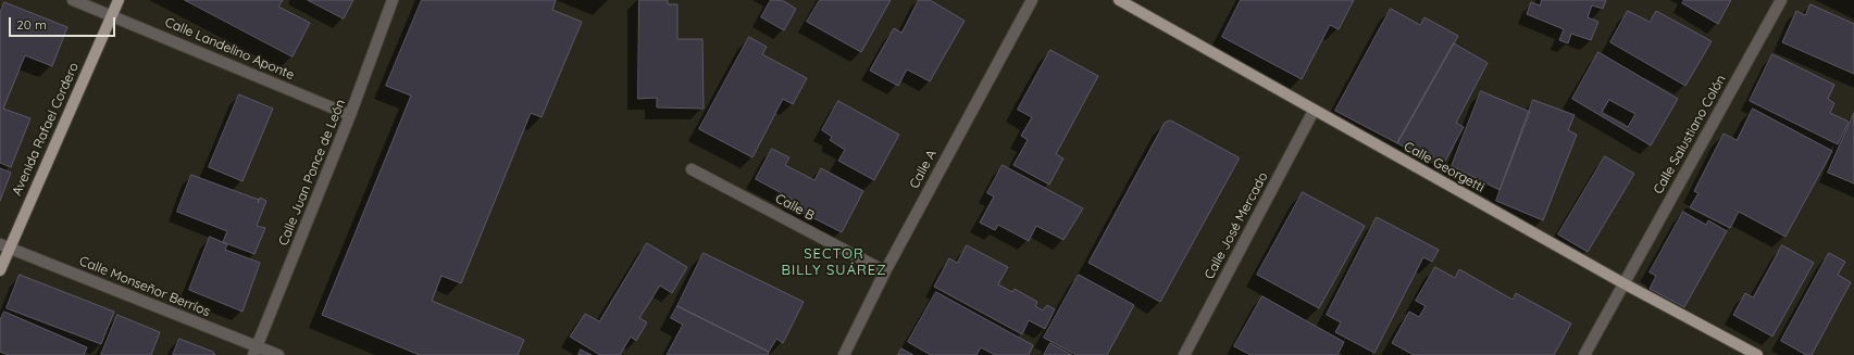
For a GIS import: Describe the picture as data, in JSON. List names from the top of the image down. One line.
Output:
{"streets":{"main road":["Avenida Rafael Cordero","Calle Georgetti"],"street":["Calle Landelino Aponte","Calle Salustiano Colón","Calle A","Calle Juan Ponce de León","Calle B","Calle José Mercado","Calle Monseñor Berríos"]},"crossings":[["Calle Landelino Aponte","Avenida Rafael Cordero"],["Calle Landelino Aponte","Calle Juan Ponce de León"],["Avenida Rafael Cordero","Calle Monseñor Berríos"],["Calle Salustiano Colón","Calle Georgetti"],["Calle Georgetti","Calle José Mercado"],["Calle A","Calle B"],["Calle Juan Ponce de León","Calle Monseñor Berríos"]],"districts":["SECTOR BILLY SUÁREZ"],"scale_bar":"20 m"}
